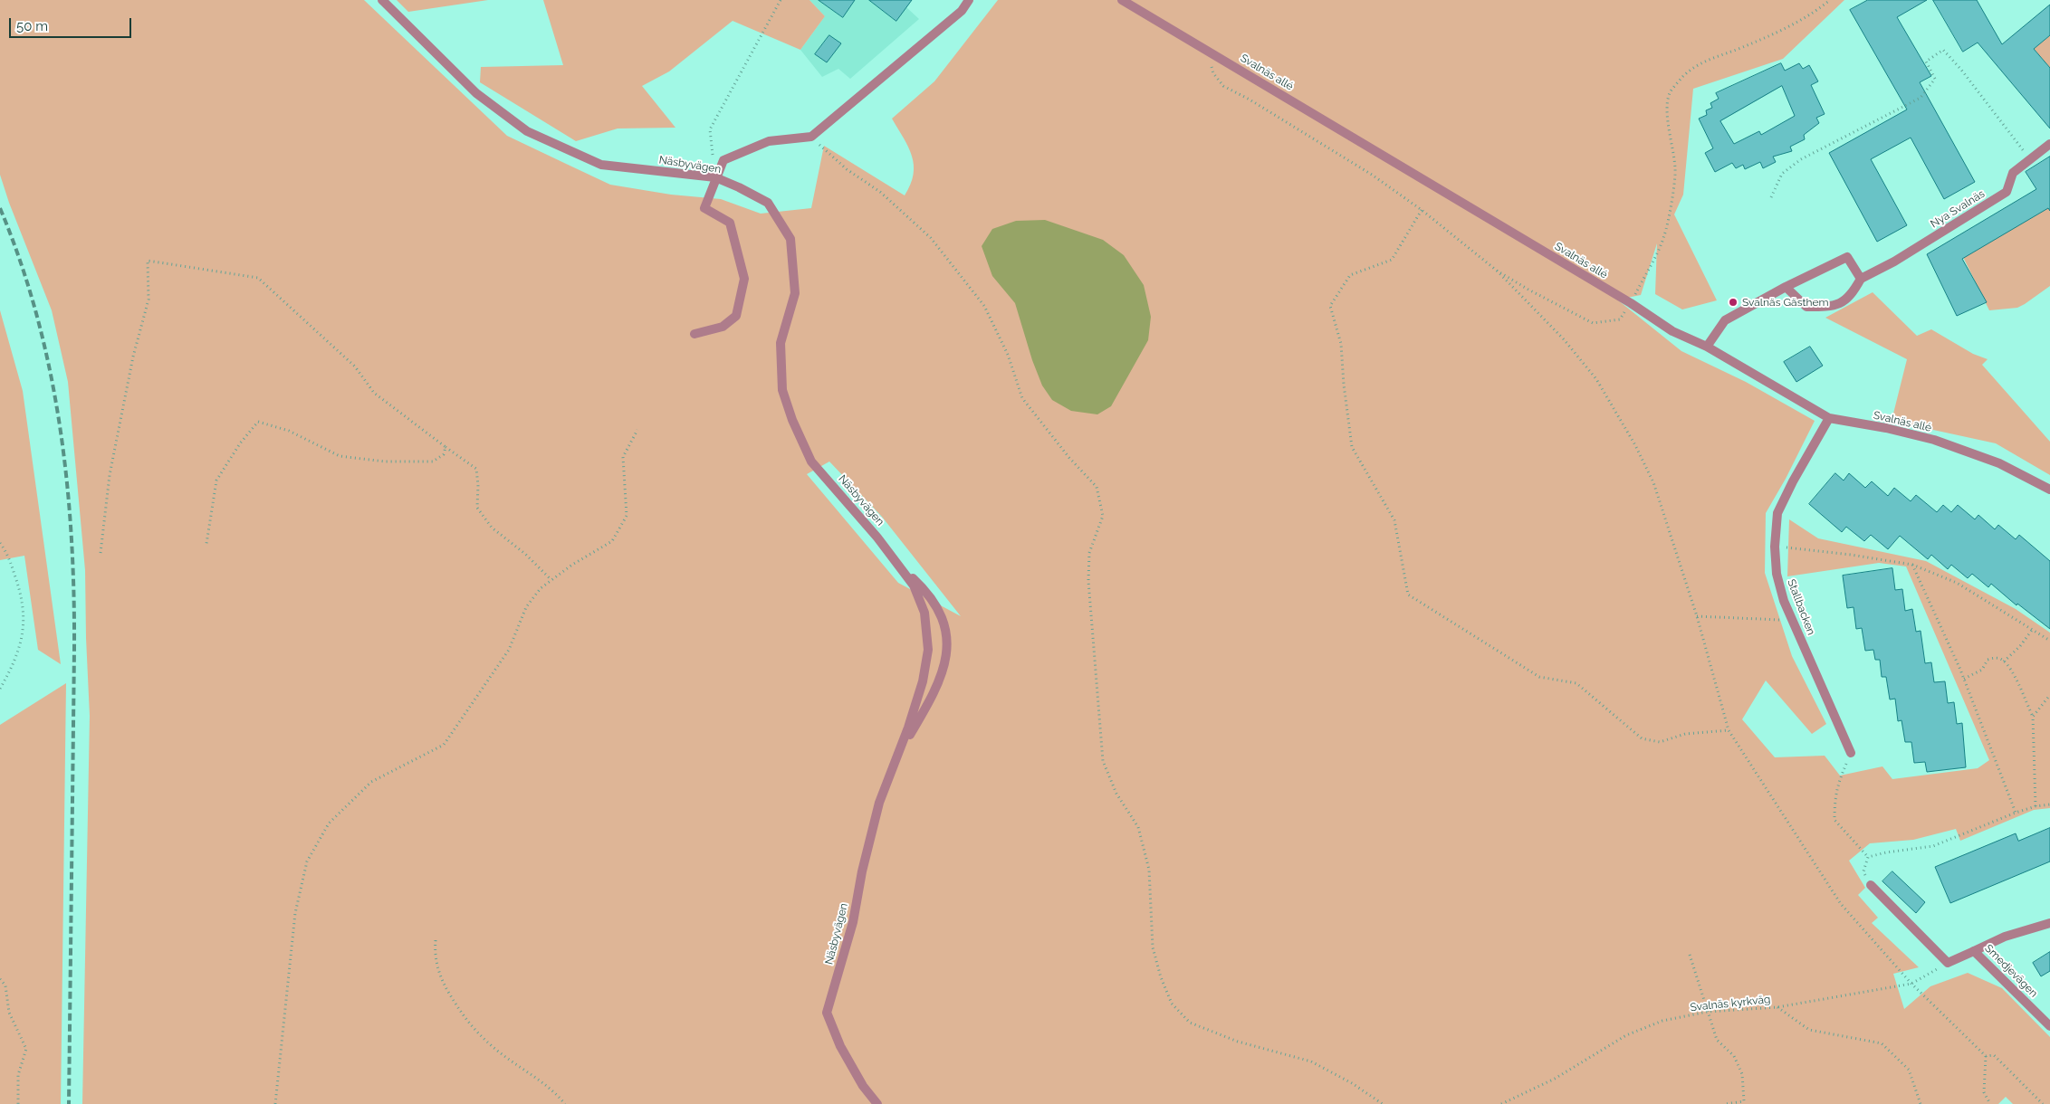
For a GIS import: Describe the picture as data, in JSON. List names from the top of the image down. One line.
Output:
{"streets":{"street":["Svalnäs allé","Näsbyvägen","Nya Svalnäs","Stallbacken","Smedjevägen"],"path":["Svalnäs kyrkväg"]},"crossings":[["Svalnäs allé","Stallbacken"]],"places":["Svalnäs Gästhem"],"scale_bar":"50 m"}
